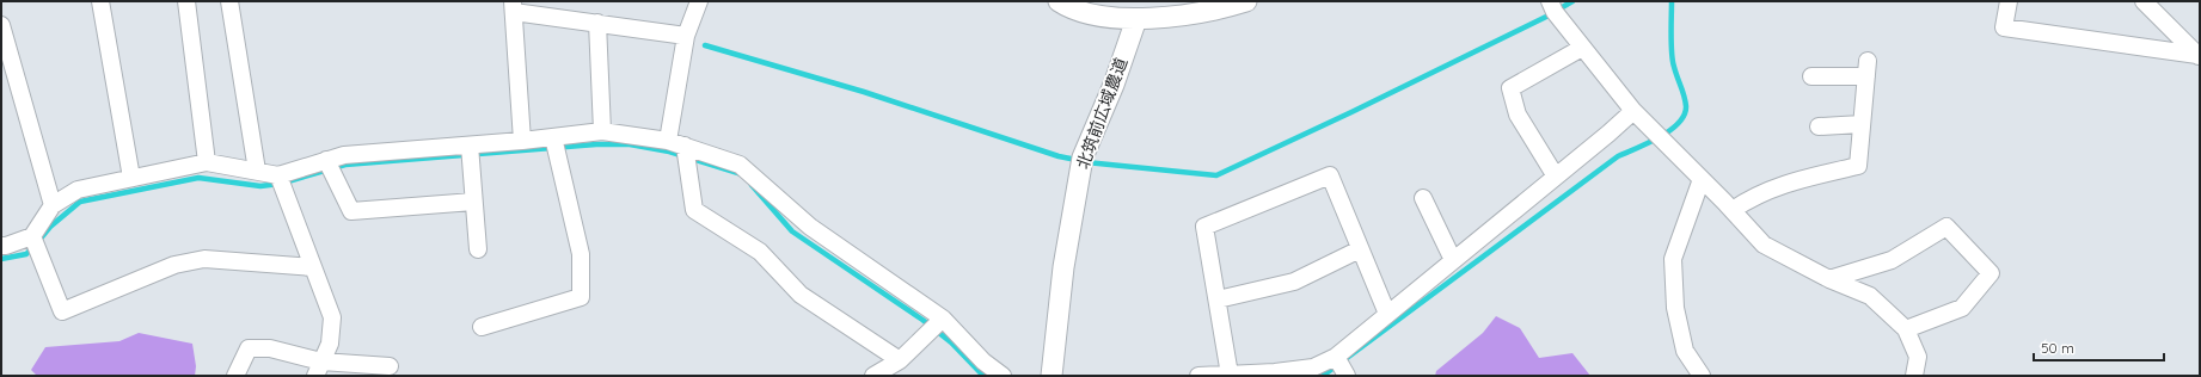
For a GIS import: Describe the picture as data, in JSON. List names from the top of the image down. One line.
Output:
{"streets":{"street":["北筑前広域農道"]},"scale_bar":"50 m"}
